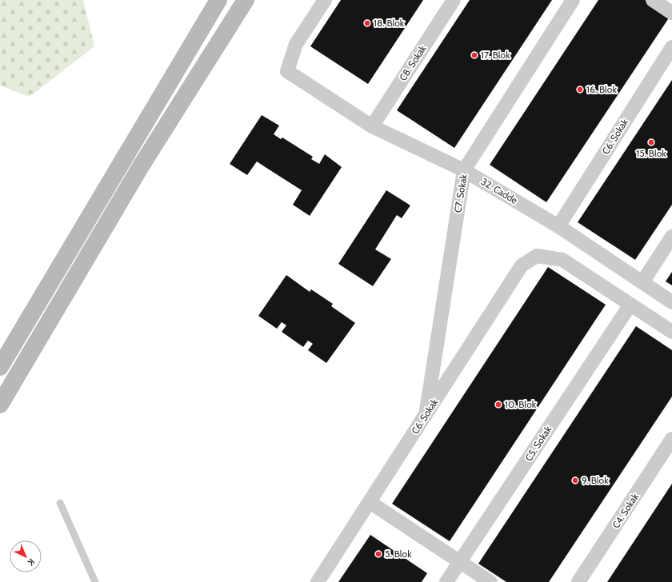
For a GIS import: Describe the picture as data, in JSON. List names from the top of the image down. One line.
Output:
{"streets":{"street":["C8. Sokak","C6. Sokak","32. Cadde","C7. Sokak","C5. Sokak","C4. Sokak"]},"crossings":[["C8. Sokak","32. Cadde"],["C6. Sokak","32. Cadde"],["C6. Sokak","C7. Sokak"],["C6. Sokak","C5. Sokak"],["32. Cadde","C7. Sokak"]],"places":["18. Blok","17. Blok","16. Blok","15. Blok","10. Blok","9. Blok","5. Blok"],"north":"bottom right"}
